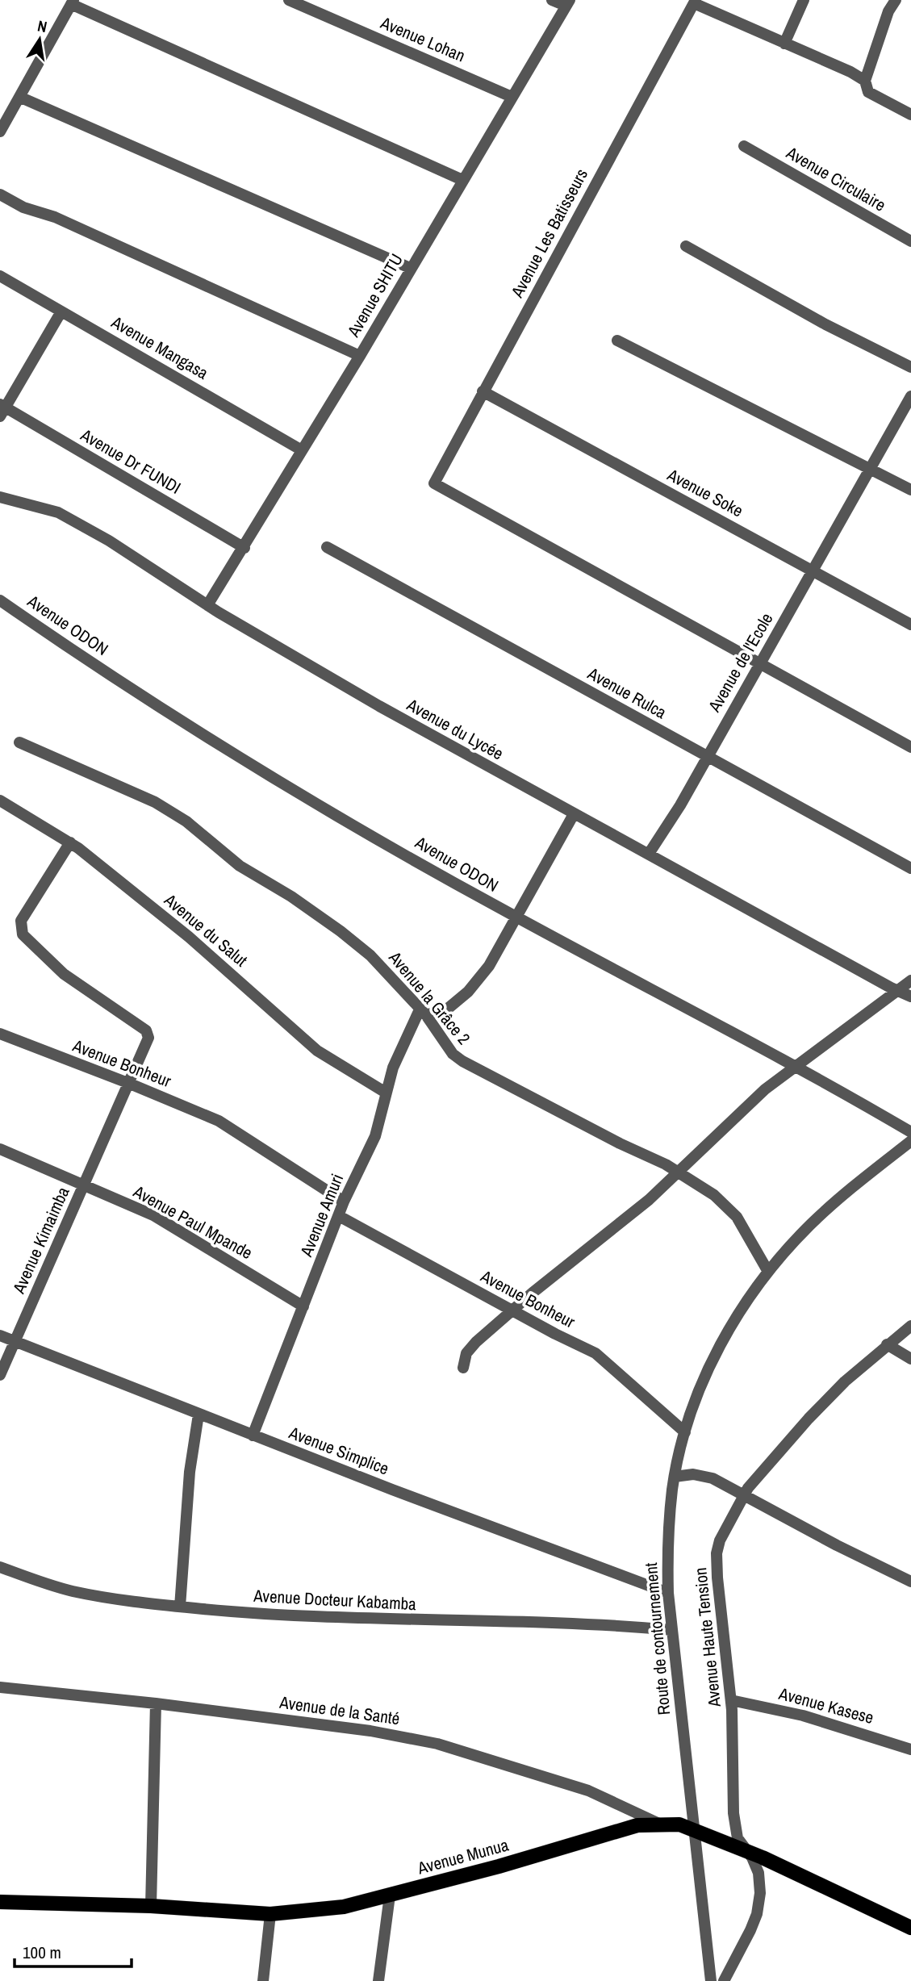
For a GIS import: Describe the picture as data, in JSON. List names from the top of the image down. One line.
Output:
{"streets":{"main road":["Avenue Munua"],"street":["Avenue Lohan","Avenue Circulaire","Avenue Les Batisseurs","Avenue SHITU","Avenue Mangasa","Avenue Dr FUNDI","Avenue Soke","Avenue ODON","Avenue de l'Ecole","Avenue Rulca","Avenue du Lycée","Avenue du Salut","Avenue la Grâce 2","Avenue Bonheur","Avenue Amuri","Avenue Paul Mpande","Avenue Kimaimba","Avenue Simplice","Avenue Docteur Kabamba","Avenue Haute Tension","Route de contournement","Avenue Kasese","Avenue de la Santé"]},"crossings":[["Avenue Lohan","Avenue SHITU"],["Avenue Les Batisseurs","Avenue Soke"],["Avenue Les Batisseurs","Avenue de l'Ecole"],["Avenue SHITU","Avenue Mangasa"],["Avenue SHITU","Avenue Dr FUNDI"],["Avenue SHITU","Avenue du Lycée"],["Avenue Soke","Avenue de l'Ecole"],["Avenue de l'Ecole","Avenue Rulca"],["Avenue de l'Ecole","Avenue du Lycée"],["Avenue du Salut","Avenue Amuri"],["Avenue du Salut","Avenue Kimaimba"],["Avenue la Grâce 2","Avenue Amuri"],["Avenue la Grâce 2","Route de contournement"],["Avenue Bonheur","Avenue Amuri"],["Avenue Bonheur","Avenue Kimaimba"],["Avenue Bonheur","Route de contournement"],["Avenue Amuri","Avenue Paul Mpande"],["Avenue Amuri","Avenue Simplice"],["Avenue Paul Mpande","Avenue Kimaimba"],["Avenue Kimaimba","Avenue Simplice"],["Avenue Simplice","Route de contournement"],["Avenue Docteur Kabamba","Route de contournement"],["Avenue Haute Tension","Avenue Kasese"],["Avenue Haute Tension","Avenue Munua"],["Route de contournement","Avenue Munua"],["Avenue de la Santé","Avenue Munua"]],"scale_bar":"100 m","north":"top"}
